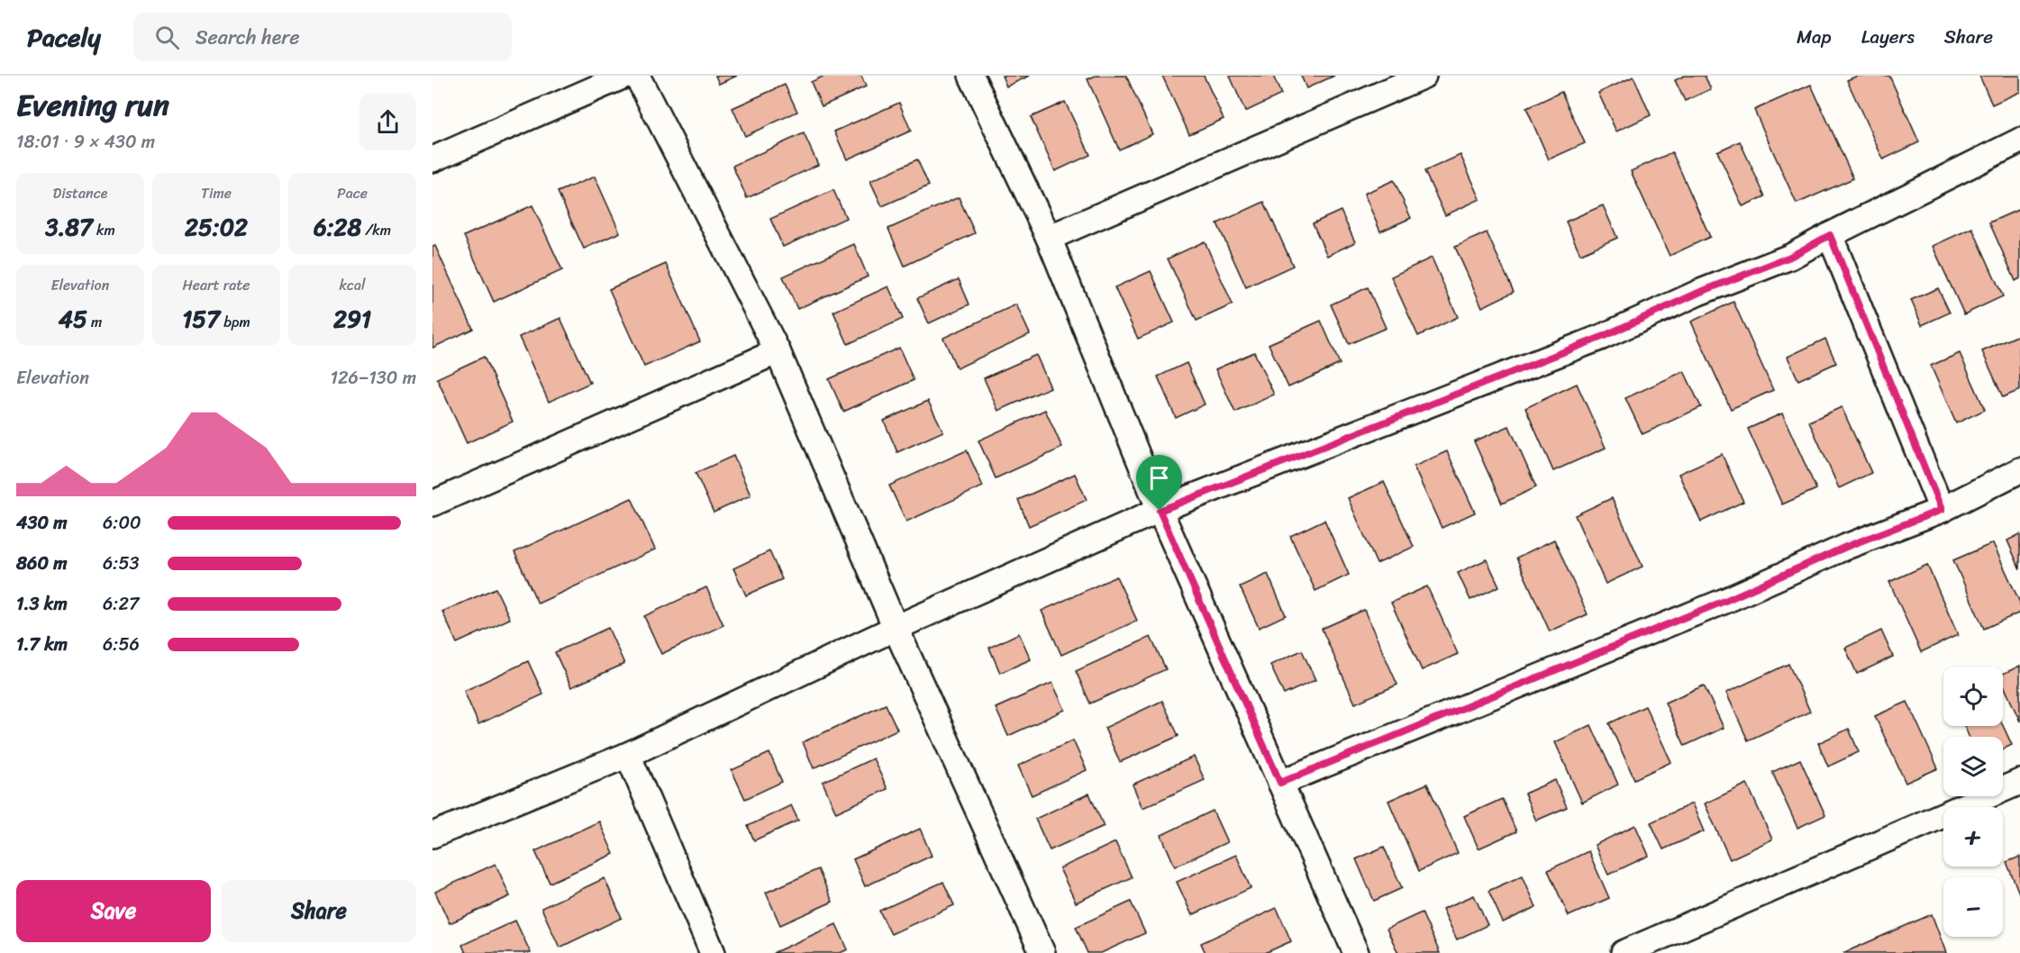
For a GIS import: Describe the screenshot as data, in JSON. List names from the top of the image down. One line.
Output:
{"page":{"header":"Pacely","search":"Search here","nav":["Map","Layers","Share"],"heading":["Evening run","18:01 · 9 × 430 m"],"stats":[["Distance","3.87 km"],["Time","25:02"],["Pace","6:28 /km"],["Elevation","45 m"],["Heart rate","157 bpm"],["kcal","291"]],"chart":["Elevation","126–130 m"],"list":[{"name":"430 m","note":"6:00"},{"name":"860 m","note":"6:53"},{"name":"1.3 km","note":"6:27"},{"name":"1.7 km","note":"6:56"}],"map_buttons":["+","−"],"buttons":["Save","Share"]}}
